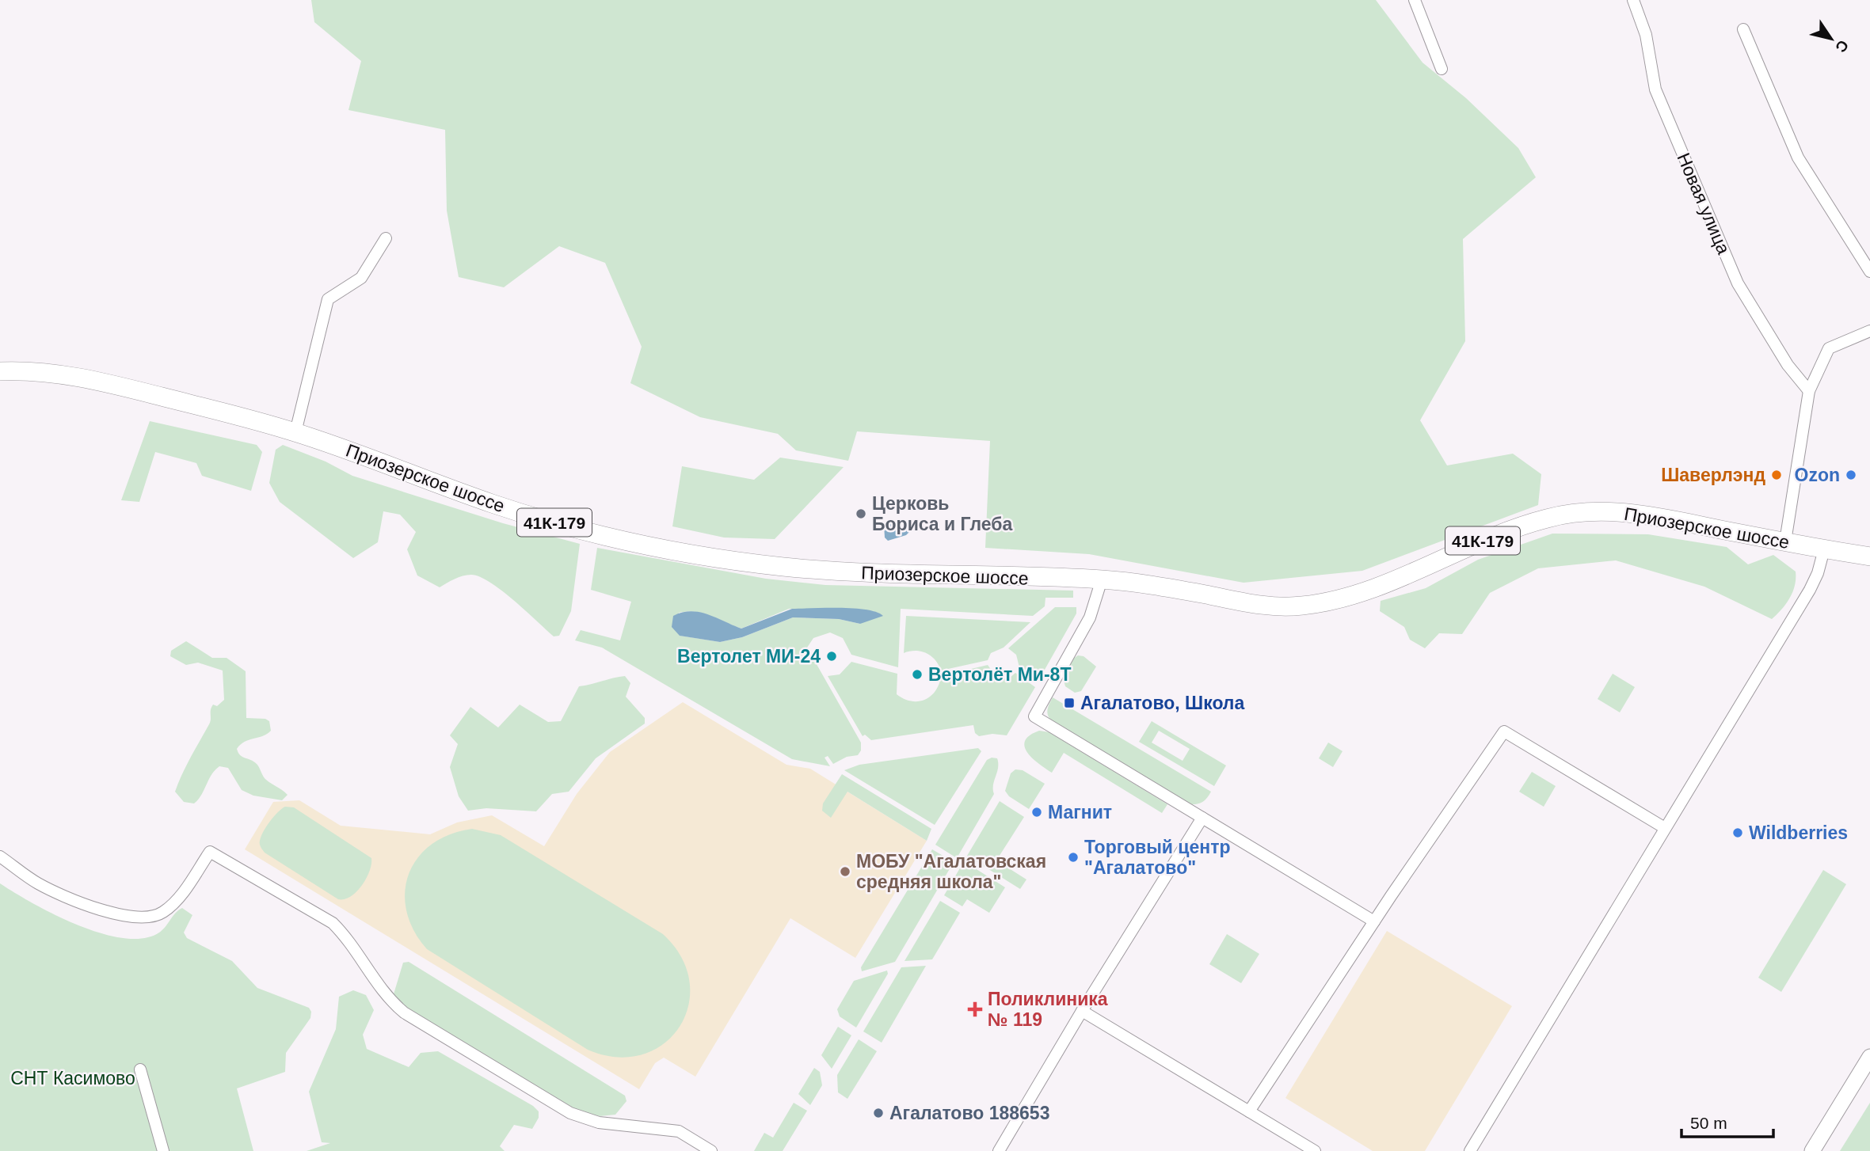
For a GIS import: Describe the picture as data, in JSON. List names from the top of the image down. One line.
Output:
{"streets":{"main road":["Приозерское шоссе","41К-179"],"street":["Новая улица"]},"parks":["СНТ Касимово"],"places":{"other":["Шаверлэнд","Ozon","Церковь Бориса и Глеба","Вертолет МИ-24","Вертолёт Ми-8Т","Магнит","Wildberries","Торговый центр \"Агалатово\"","МОБУ \"Агалатовская средняя школа\"","Агалатово 188653"],"transit":["Агалатово, Школа"],"health":["Поликлиника № 119"]},"scale_bar":"50 m","north":"bottom right"}
